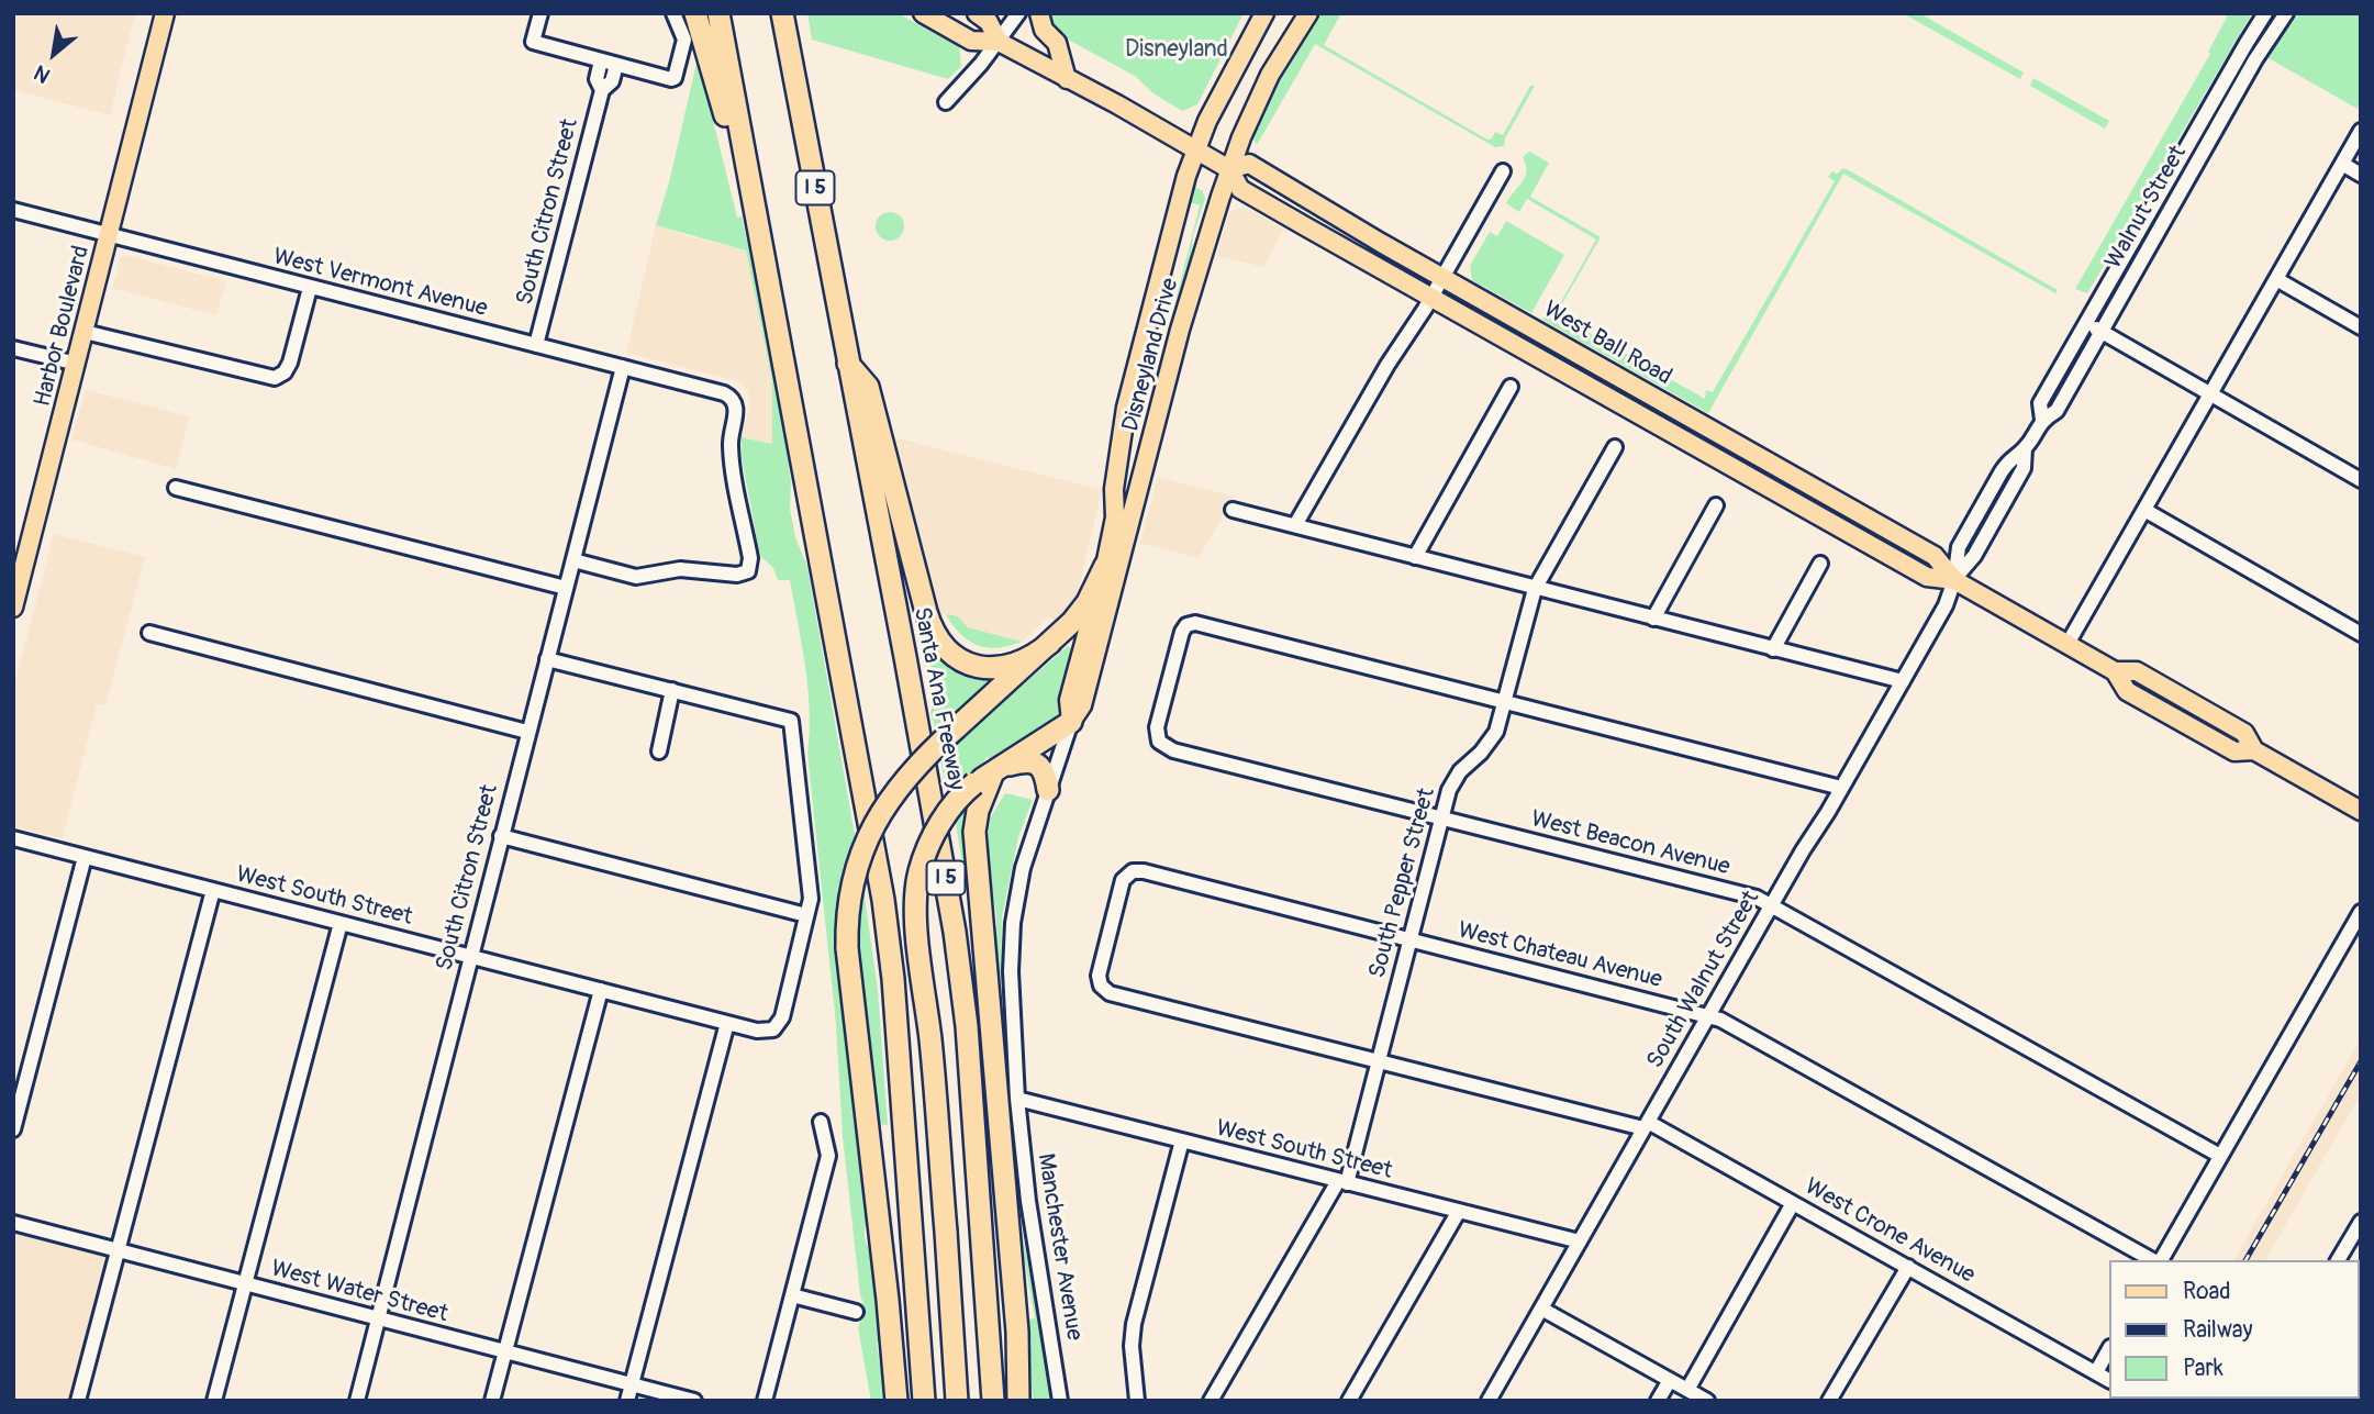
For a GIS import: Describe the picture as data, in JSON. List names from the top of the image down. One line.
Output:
{"streets":{"highway":["I 5","Santa Ana Freeway"],"main road":["Harbor Boulevard","West Ball Road","Disneyland Drive"],"street":["Walnut Street","South Citron Street","West Vermont Avenue","West Beacon Avenue","South Pepper Street","West South Street","West Chateau Avenue","South Walnut Street","West Crone Avenue","Manchester Avenue","West Water Street"]},"crossings":[["Walnut Street","West Ball Road"],["Walnut Street","South Walnut Street"],["South Citron Street","West Vermont Avenue"],["South Citron Street","West South Street"],["South Citron Street","West Water Street"],["West Vermont Avenue","Harbor Boulevard"],["West Ball Road","Disneyland Drive"],["West Ball Road","South Walnut Street"],["Disneyland Drive","West South Street"],["Disneyland Drive","Manchester Avenue"],["West Beacon Avenue","South Pepper Street"],["West Beacon Avenue","South Walnut Street"],["South Pepper Street","West South Street"],["South Pepper Street","West Chateau Avenue"],["South Pepper Street","West Crone Avenue"],["West South Street","South Walnut Street"],["West South Street","Manchester Avenue"],["West Chateau Avenue","South Walnut Street"],["West Chateau Avenue","West Crone Avenue"],["South Walnut Street","West Crone Avenue"]],"parks":["Disneyland"],"legend":["Road","Railway","Park"],"north":"bottom left"}
